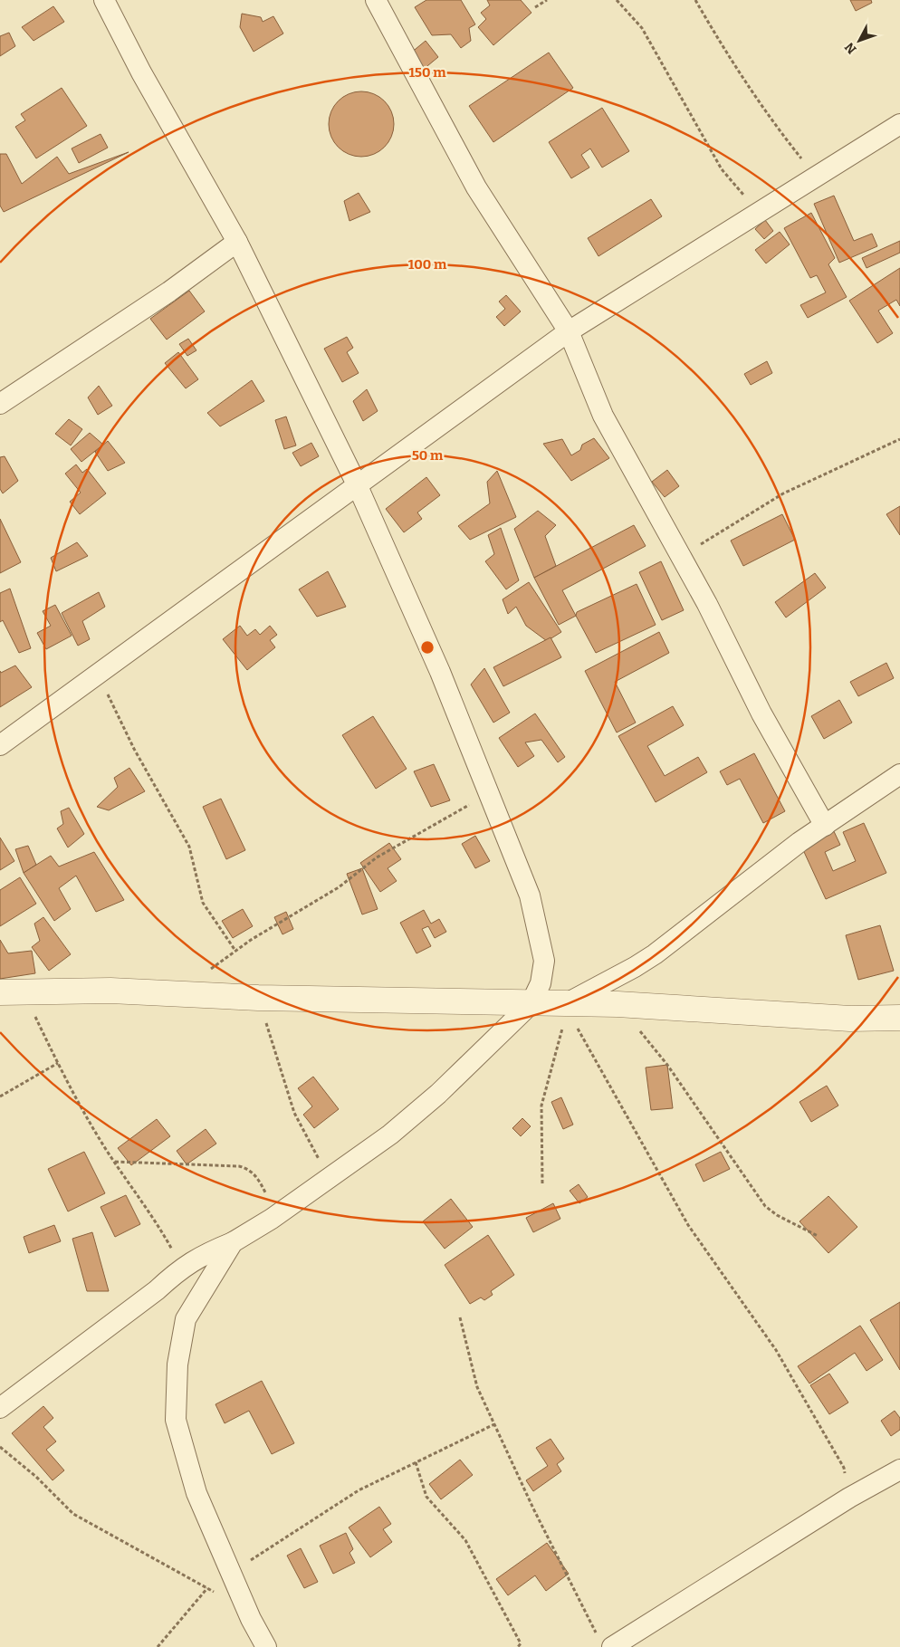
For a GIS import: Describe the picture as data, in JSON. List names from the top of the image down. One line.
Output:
{"north":"bottom left","rings":["150 m","100 m","50 m"]}
